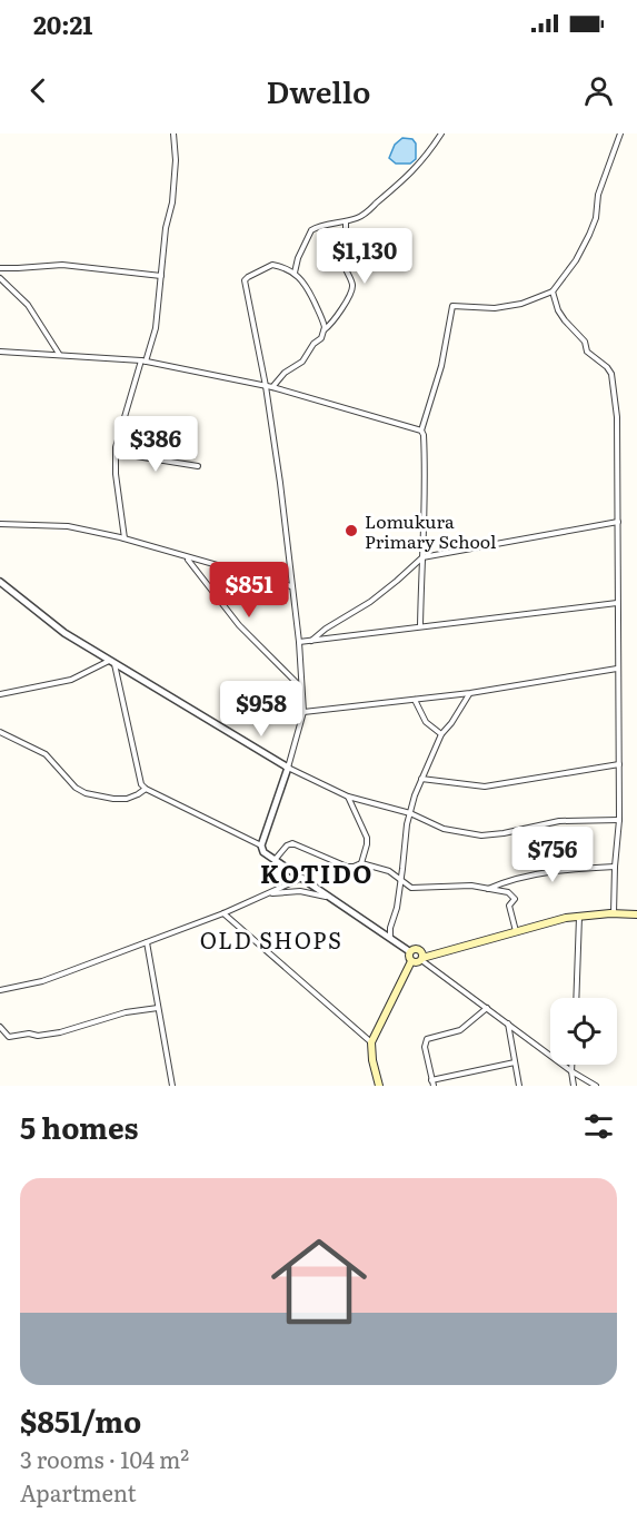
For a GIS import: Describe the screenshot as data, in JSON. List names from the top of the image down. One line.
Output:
{"districts":["KOTIDO","OLD SHOPS"],"places":["Lomukura Primary School"],"page":{"status":"20:21","header":"Dwello","price":["$1,130","$386","$851","$958","$756"],"heading":"5 homes","list":[{"name":"$851/mo","note":"3 rooms · 104 m² · Apartment"}]}}
